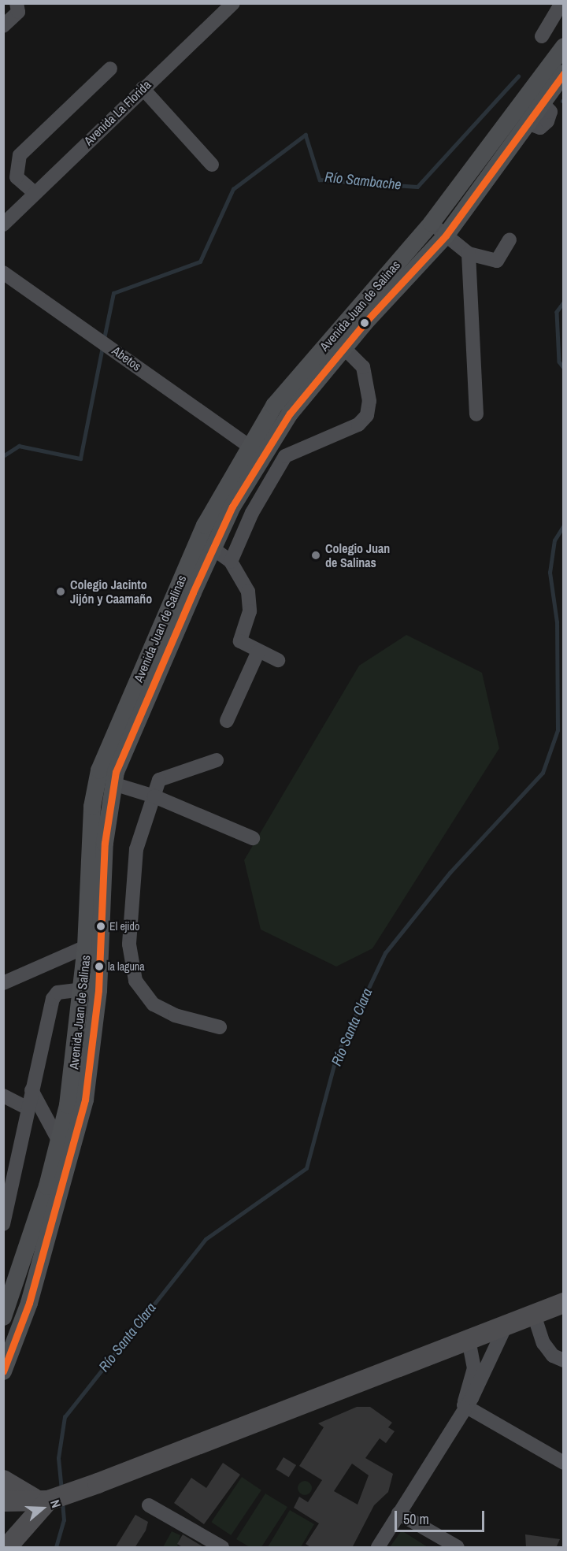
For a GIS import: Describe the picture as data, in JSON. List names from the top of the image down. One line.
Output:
{"streets":{"main road":["Avenida Juan de Salinas"],"street":["Avenida La Florida","Abetos"]},"crossings":[["Avenida Juan de Salinas","Abetos"]],"water":["Río Sambache","Río Santa Clara"],"places":["Colegio Juan de Salinas","Colegio Jacinto Jijón y Caamaño","El ejido","la laguna"],"scale_bar":"50 m","north":"right"}
